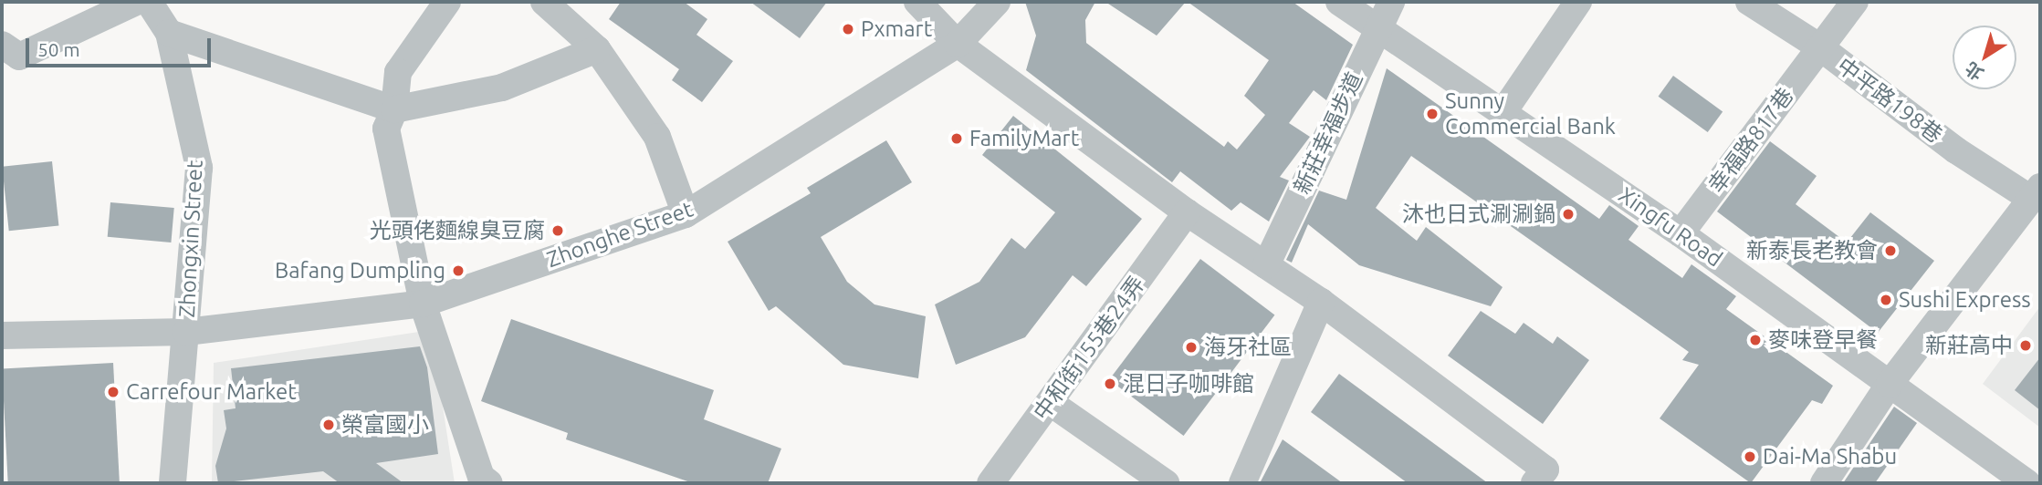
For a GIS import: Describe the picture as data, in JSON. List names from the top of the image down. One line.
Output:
{"streets":{"street":["中平路198巷","新莊幸福步道","幸福路817巷","Xingfu Road","Zhonghe Street","Zhongxin Street","中和街155巷24弄"]},"crossings":[["中平路198巷","幸福路817巷"],["新莊幸福步道","Xingfu Road"],["幸福路817巷","Xingfu Road"],["Zhonghe Street","Zhongxin Street"]],"places":["Pxmart","Sunny Commercial Bank","FamilyMart","沐也日式涮涮鍋","光頭佬麵線臭豆腐","新泰長老教會","Bafang Dumpling","Sushi Express","麥味登早餐","新莊高中","海牙社區","混日子咖啡館","Carrefour Market","榮富國小","Dai-Ma Shabu"],"scale_bar":"50 m","north":"bottom left"}
